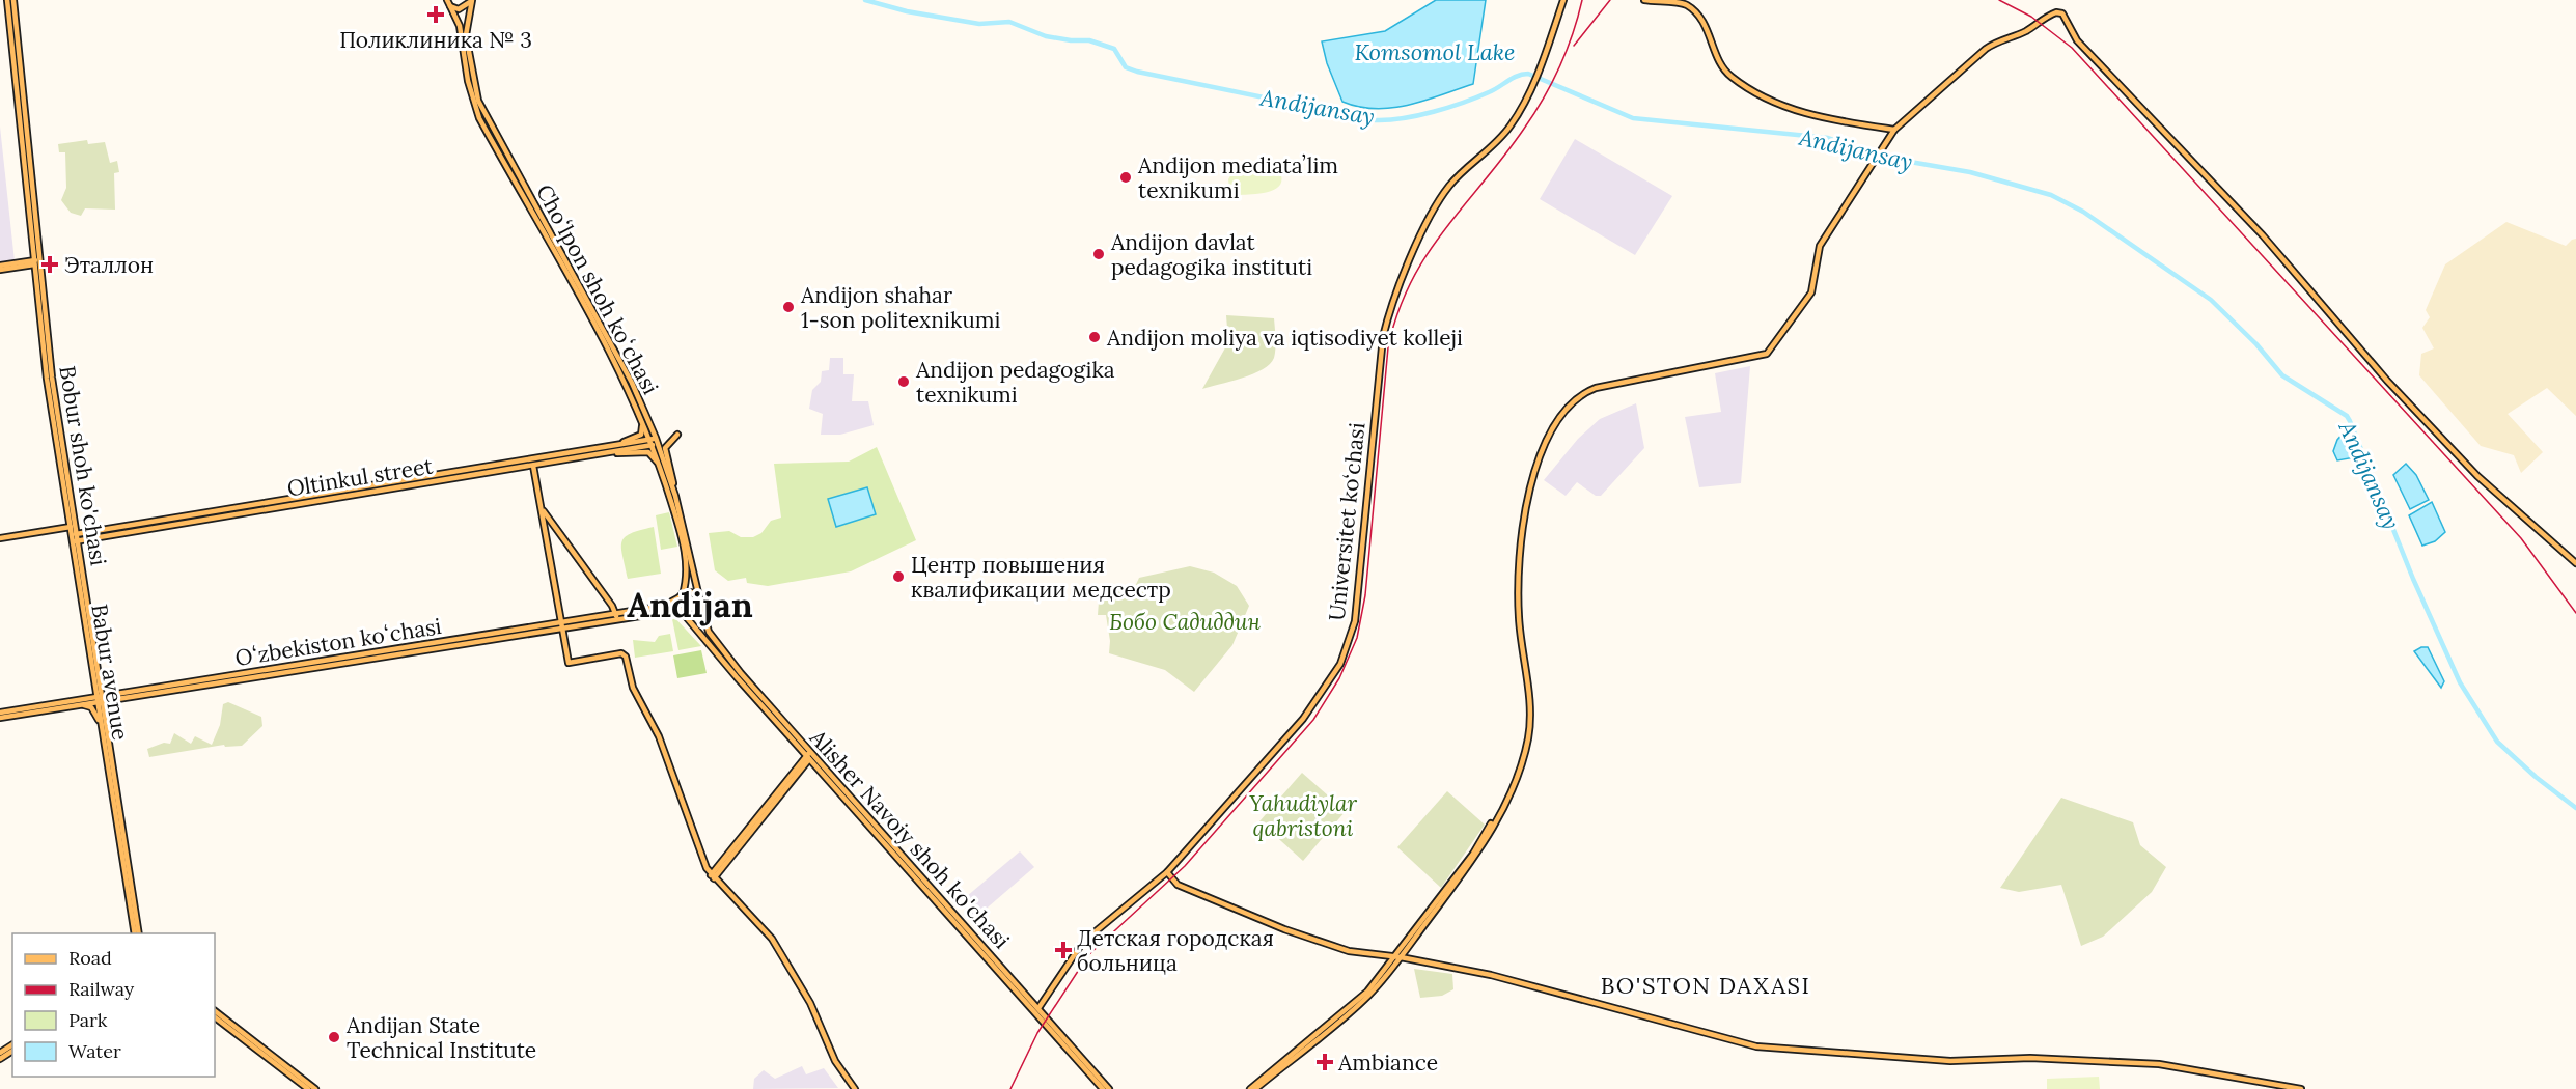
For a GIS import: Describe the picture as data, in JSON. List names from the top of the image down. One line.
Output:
{"streets":{"main road":["Choʻlpon shoh koʻchasi","Bobur shoh ko'chasi","Oltinkul street","Universitet kо‘chasi","Oʻzbekiston koʻchasi","Babur avenue","Alisher Navoiy shoh ko'chasi"]},"crossings":[["Choʻlpon shoh koʻchasi","Oltinkul street"],["Choʻlpon shoh koʻchasi","Oʻzbekiston koʻchasi"],["Choʻlpon shoh koʻchasi","Alisher Navoiy shoh ko'chasi"],["Bobur shoh ko'chasi","Oltinkul street"],["Bobur shoh ko'chasi","Oʻzbekiston koʻchasi"],["Bobur shoh ko'chasi","Babur avenue"],["Universitet kо‘chasi","Alisher Navoiy shoh ko'chasi"],["Oʻzbekiston koʻchasi","Babur avenue"],["Oʻzbekiston koʻchasi","Alisher Navoiy shoh ko'chasi"]],"districts":["Andijan","BO'STON DAXASI"],"water":["Komsomol Lake","Andijansay"],"parks":["Бобо Садиддин","Yahudiylar qabristoni"],"places":{"health":["Поликлиника № 3","Эталлон","Детская городская больница","Ambiance"],"other":["Andijon mediataʼlim texnikumi","Andijon davlat pedagogika instituti","Andijon shahar 1-son politexnikumi","Andijon moliya va iqtisodiyet kolleji","Andijon pedagogika texnikumi","Центр повышения квалификации медсестр","Andijan State Technical Institute"]},"legend":["Road","Railway","Park","Water"]}
